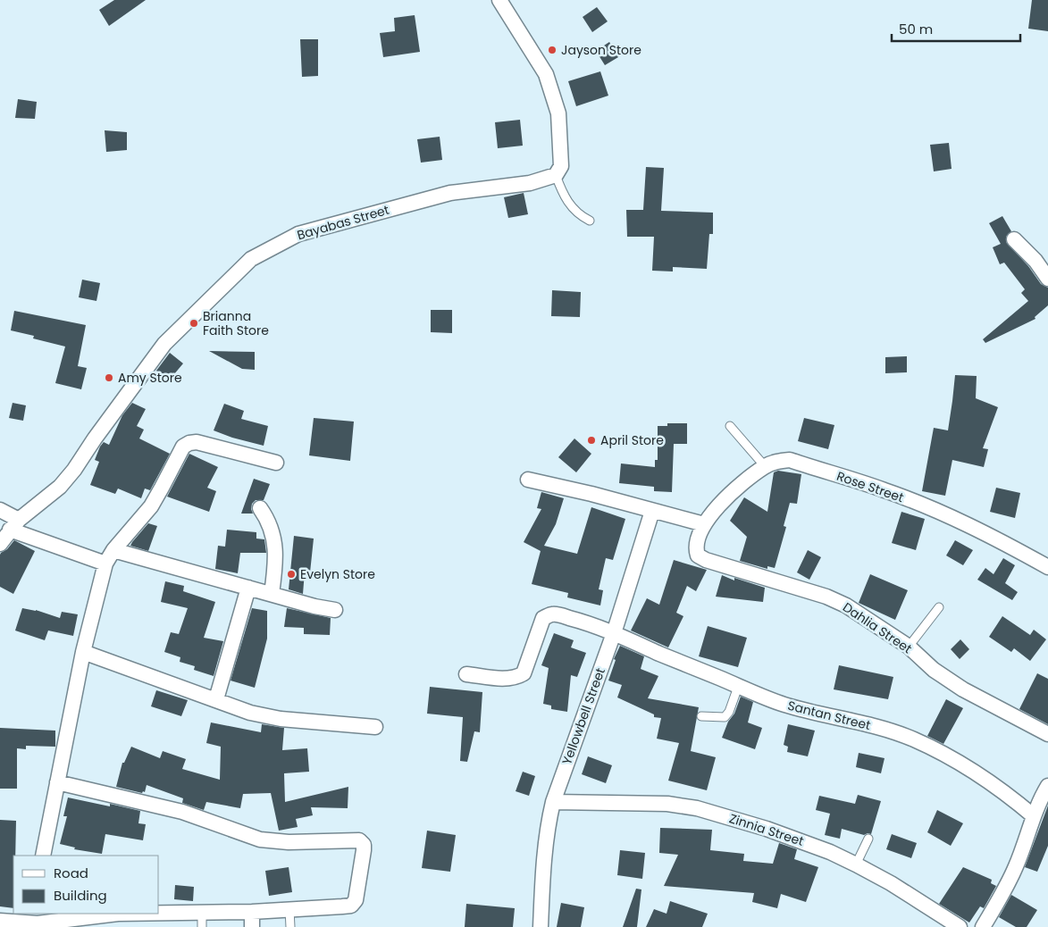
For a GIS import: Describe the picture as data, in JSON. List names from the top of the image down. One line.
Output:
{"streets":{"street":["Bayabas Street","Rose Street","Dahlia Street","Santan Street","Yellowbell Street","Zinnia Street"]},"crossings":[["Rose Street","Dahlia Street"],["Santan Street","Yellowbell Street"],["Yellowbell Street","Zinnia Street"]],"places":["Jayson Store","Brianna Faith Store","Amy Store","April Store","Evelyn Store"],"legend":["Road","Building"],"scale_bar":"50 m"}
